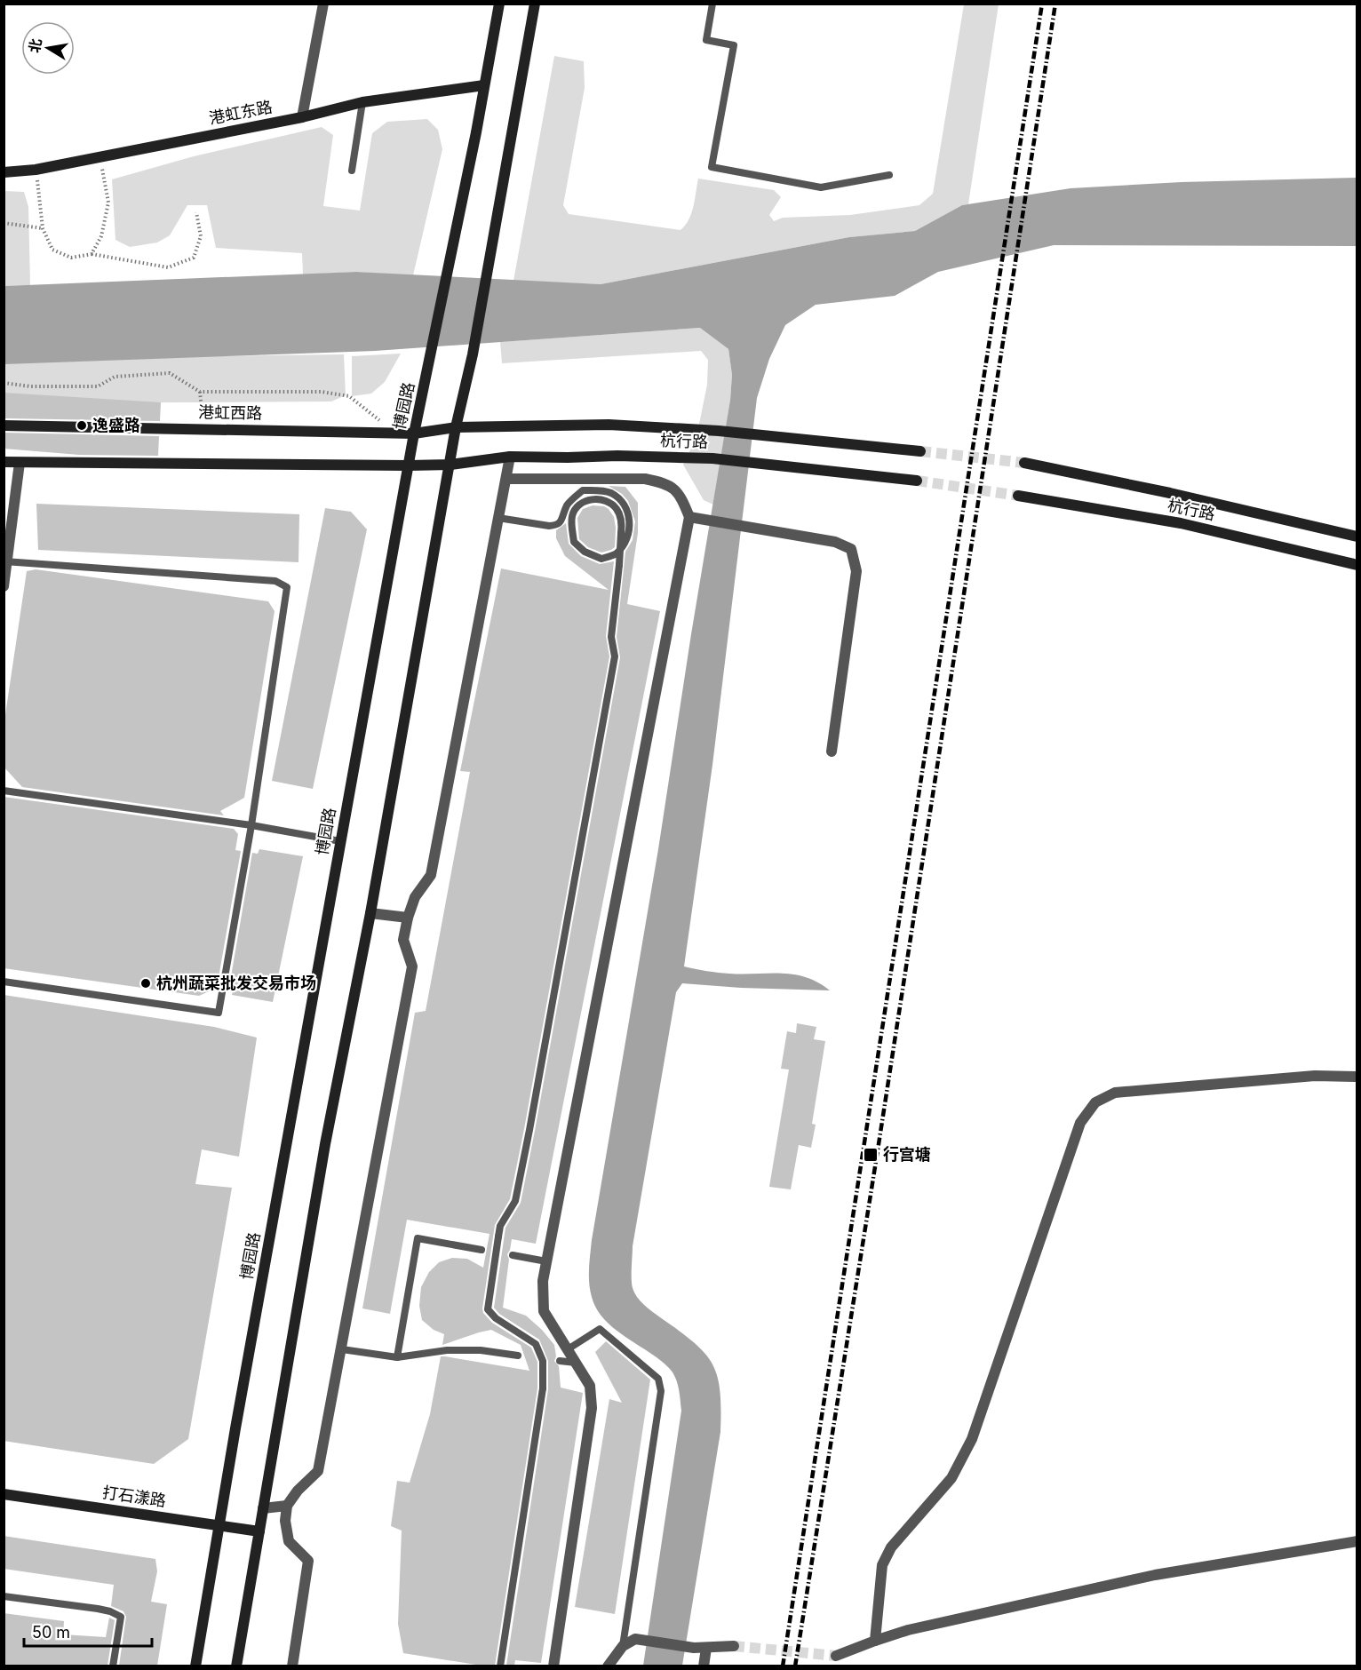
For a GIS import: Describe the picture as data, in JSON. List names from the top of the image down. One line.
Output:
{"streets":{"main road":["港虹东路","博园路","港虹西路","杭行路","打石漾路"]},"crossings":[["港虹东路","博园路"],["博园路","港虹西路"],["博园路","打石漾路"],["港虹西路","杭行路"]],"places":{"other":["逸盛路","杭州蔬菜批发交易市场"],"transit":["行宫塘"]},"scale_bar":"50 m","north":"left"}
